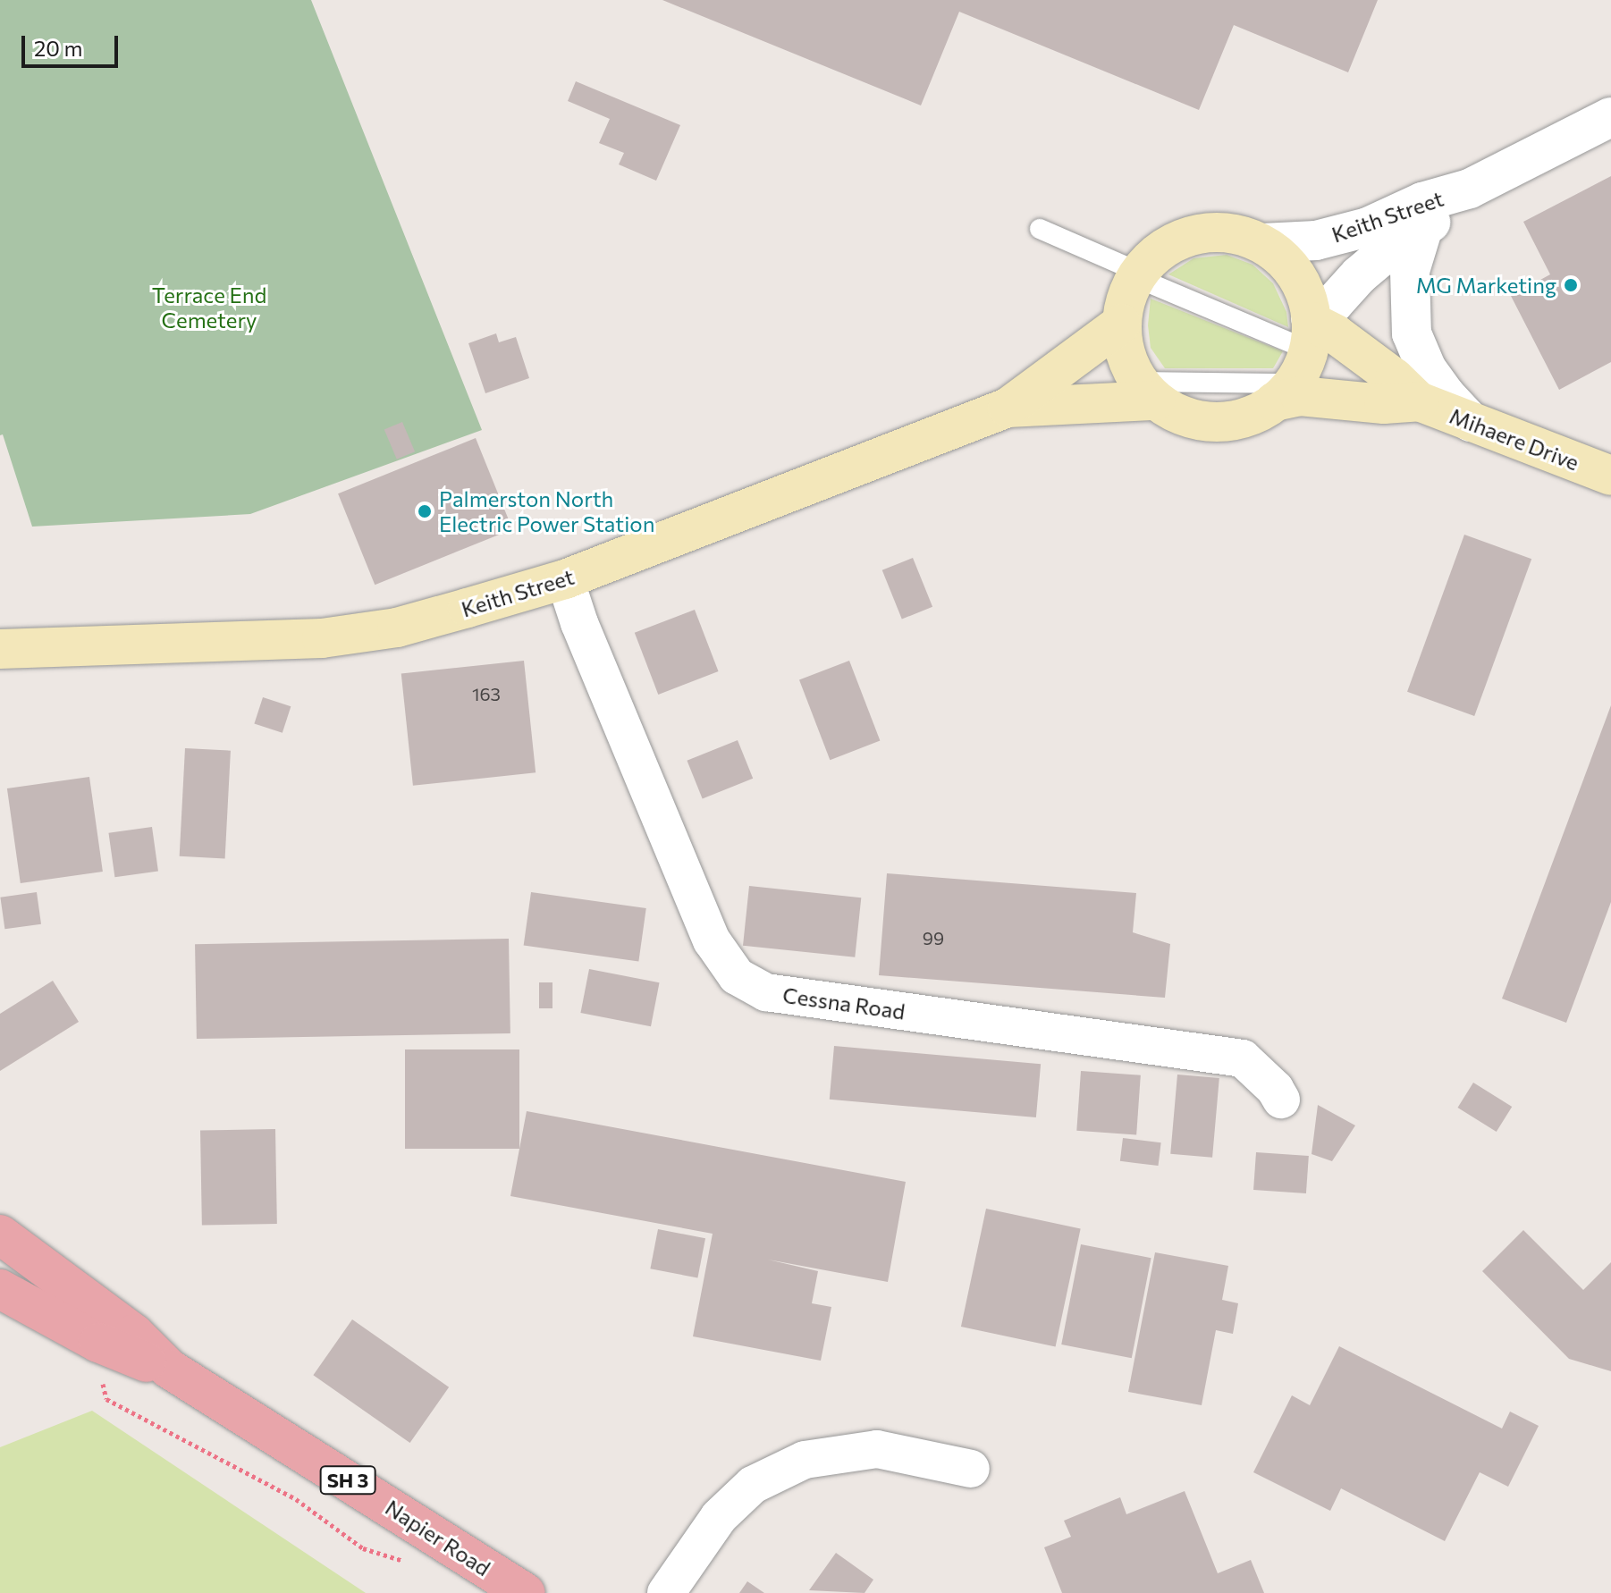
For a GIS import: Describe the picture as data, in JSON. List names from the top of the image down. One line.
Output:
{"streets":{"highway":["SH 3","Napier Road"],"main road":["Keith Street","Mihaere Drive"],"street":["Cessna Road"]},"crossings":[["Keith Street","Mihaere Drive"],["Keith Street","Cessna Road"]],"parks":["Terrace End Cemetery"],"places":["MG Marketing","Palmerston North Electric Power Station"],"house_numbers":["163","99"],"scale_bar":"20 m"}
